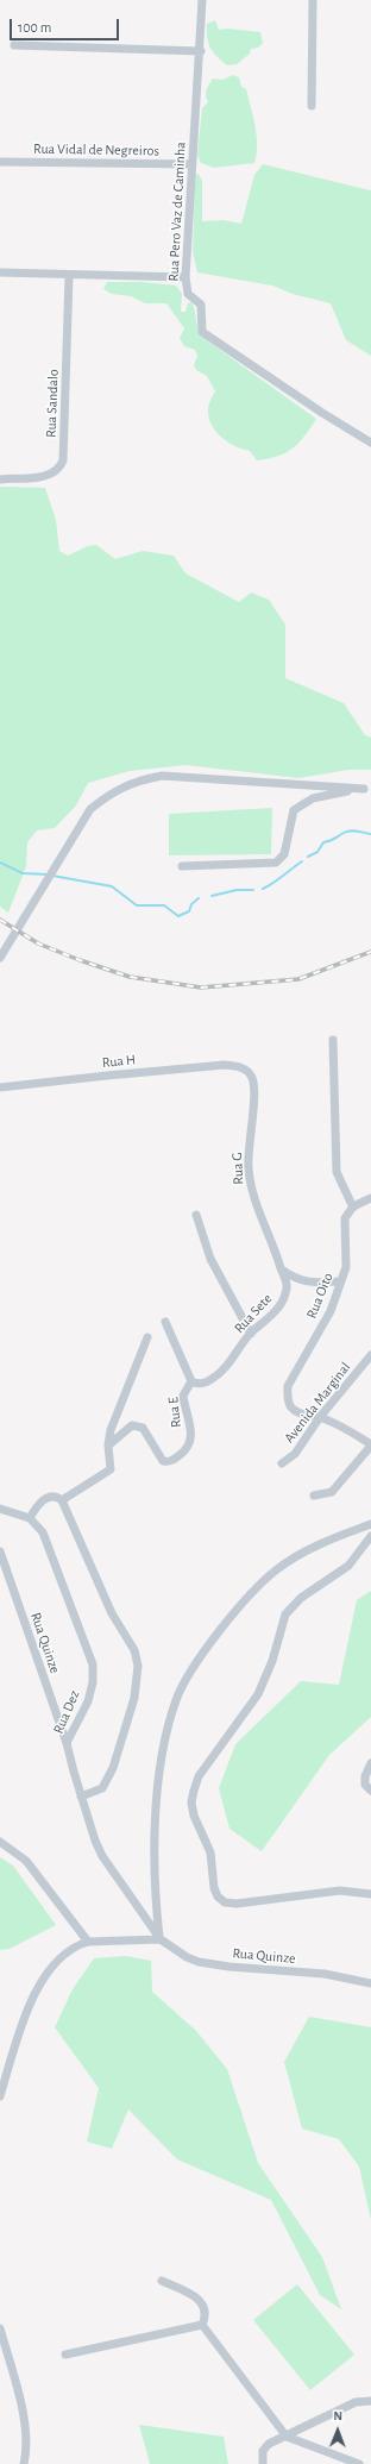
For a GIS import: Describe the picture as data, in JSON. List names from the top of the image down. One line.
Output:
{"streets":{"street":["Rua Vidal de Negreiros","Rua Pero Vaz de Caminha","Rua Sandalo","Rua H","Rua G","Rua Oito","Rua Sete","Avenida Marginal","Rua E","Rua Quinze","Rua Dez"]},"crossings":[["Rua Vidal de Negreiros","Rua Pero Vaz de Caminha"],["Rua H","Rua G"],["Rua G","Rua Sete"],["Rua Oito","Avenida Marginal"],["Rua Sete","Rua E"],["Rua Quinze","Rua Dez"]],"scale_bar":"100 m","north":"top"}
